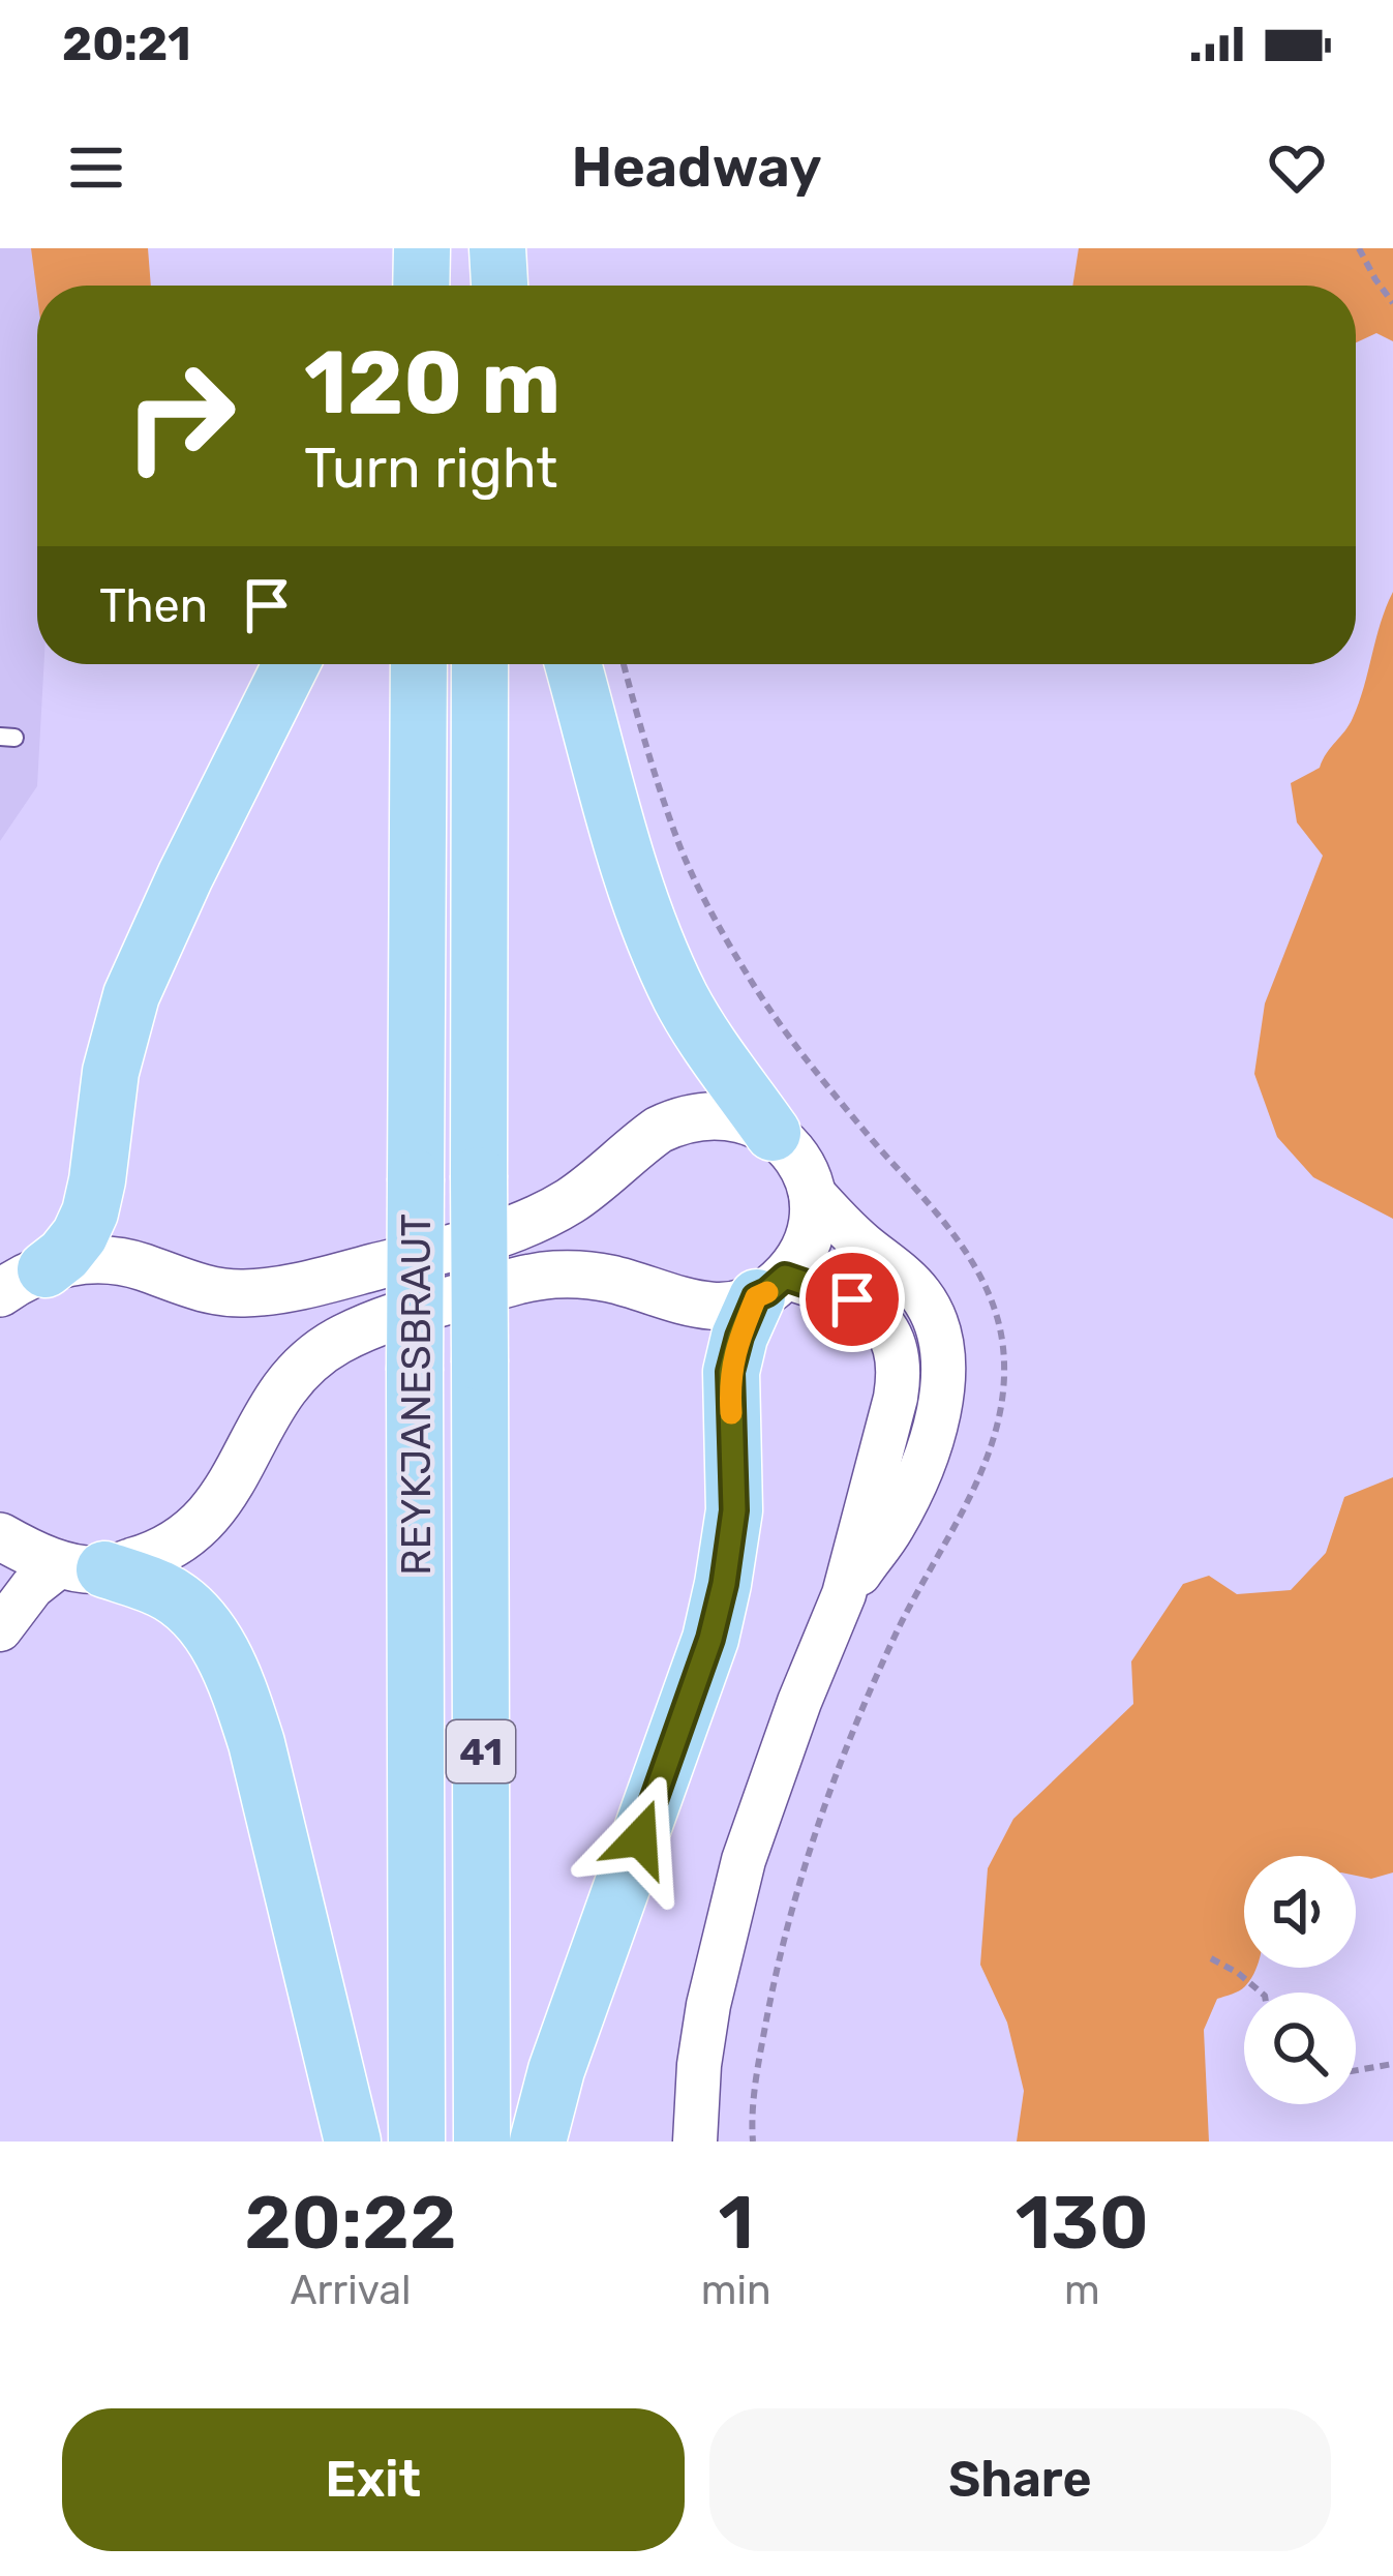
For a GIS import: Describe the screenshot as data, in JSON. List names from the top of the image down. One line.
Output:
{"streets":{"highway":["REYKJANESBRAUT","41"]},"page":{"status":"20:21","header":"Headway","turn":["120 m","Turn right"],"then":"Then","eta":["20:22","Arrival","1","min","130","m"],"buttons":["Exit","Share"]}}
